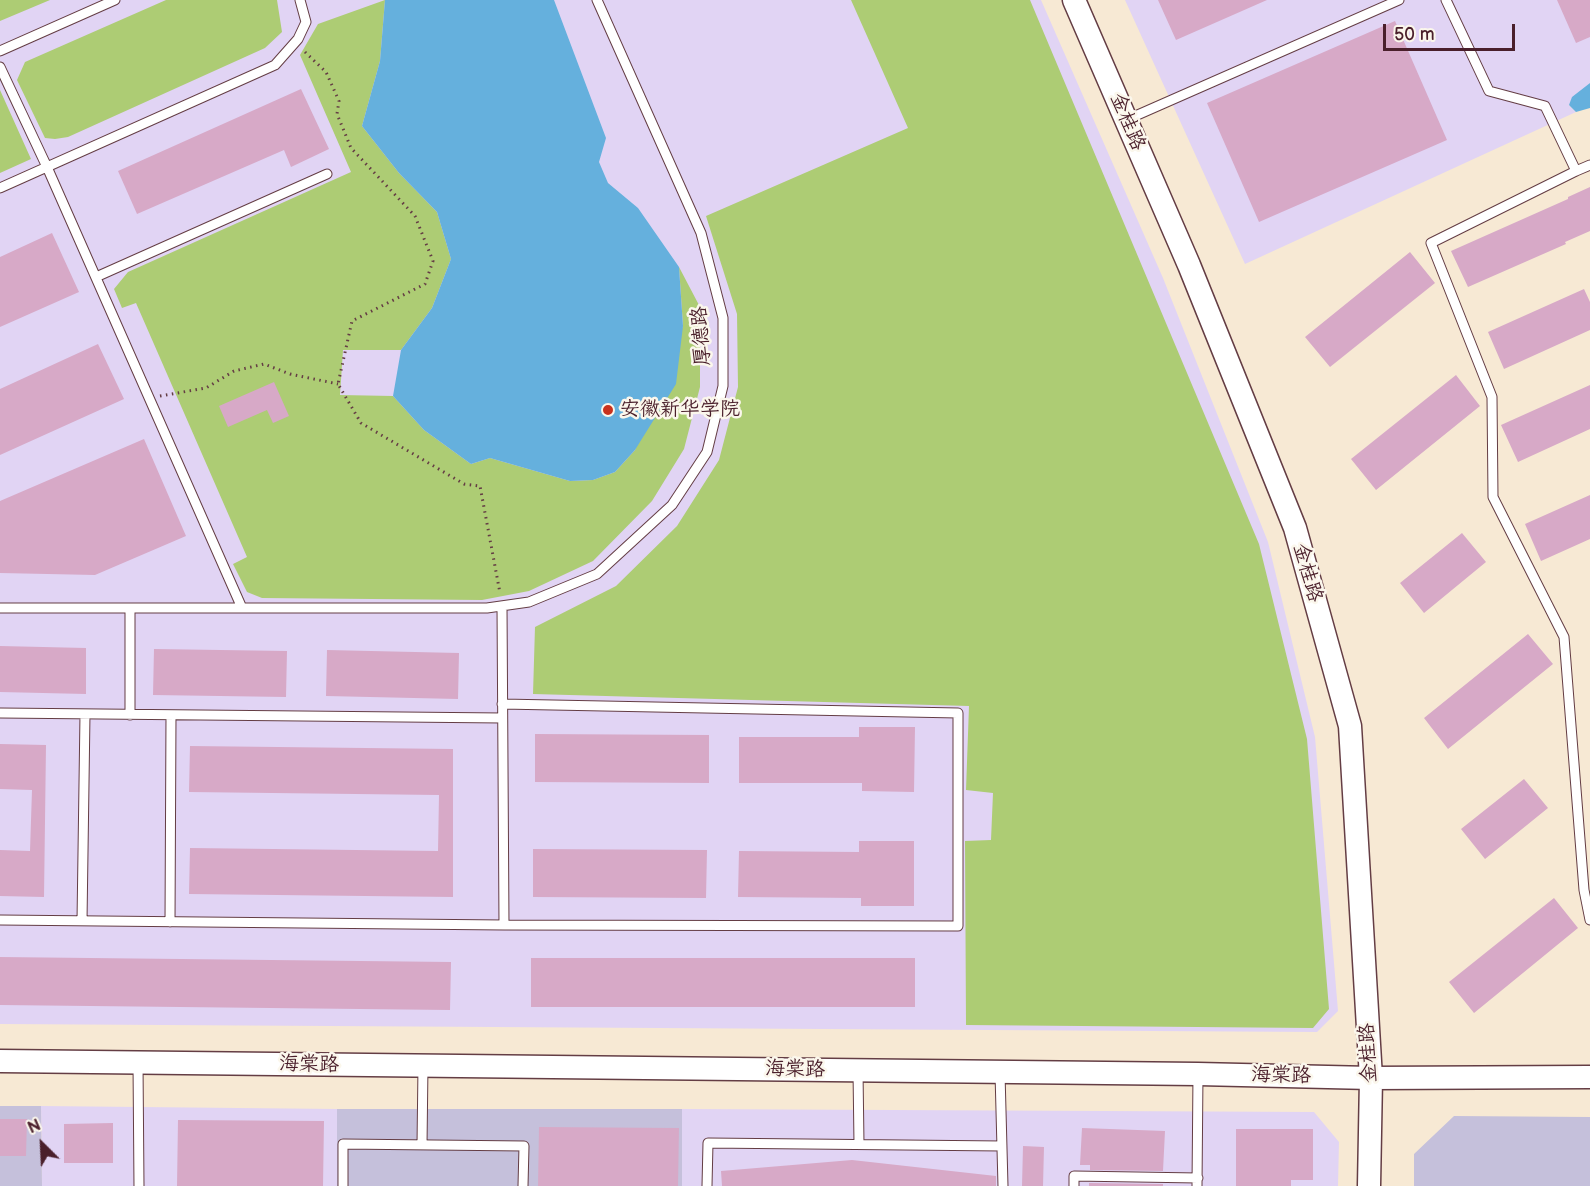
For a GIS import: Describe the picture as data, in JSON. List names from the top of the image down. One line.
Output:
{"streets":{"street":["金桂路","海棠路"],"lane":["厚德路"]},"crossings":[["金桂路","海棠路"]],"places":["安徽新华学院"],"scale_bar":"50 m","north":"top left"}
